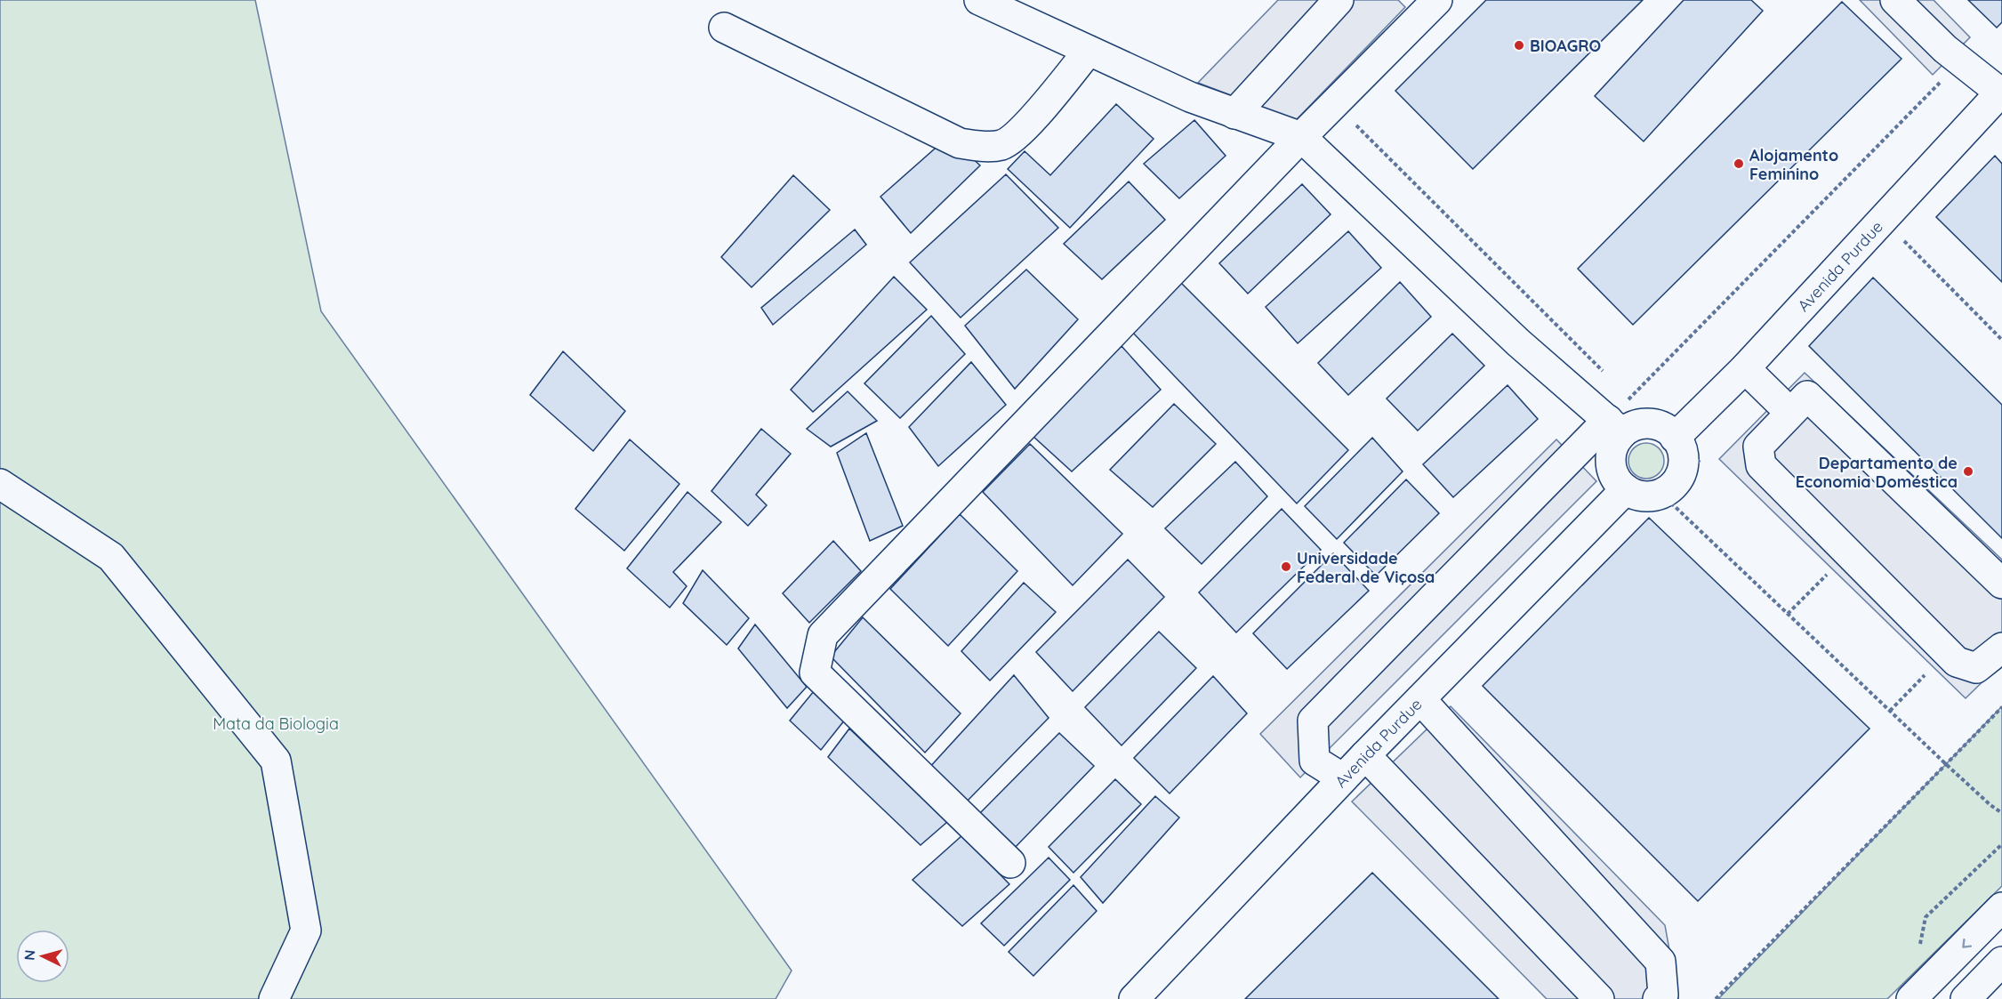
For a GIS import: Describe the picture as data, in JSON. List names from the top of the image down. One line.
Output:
{"streets":{"street":["Avenida Purdue"]},"parks":["Mata da Biologia"],"places":["BIOAGRO","Alojamento Feminino","Departamento de Economia Doméstica","Universidade Federal de Viçosa"],"north":"left"}
